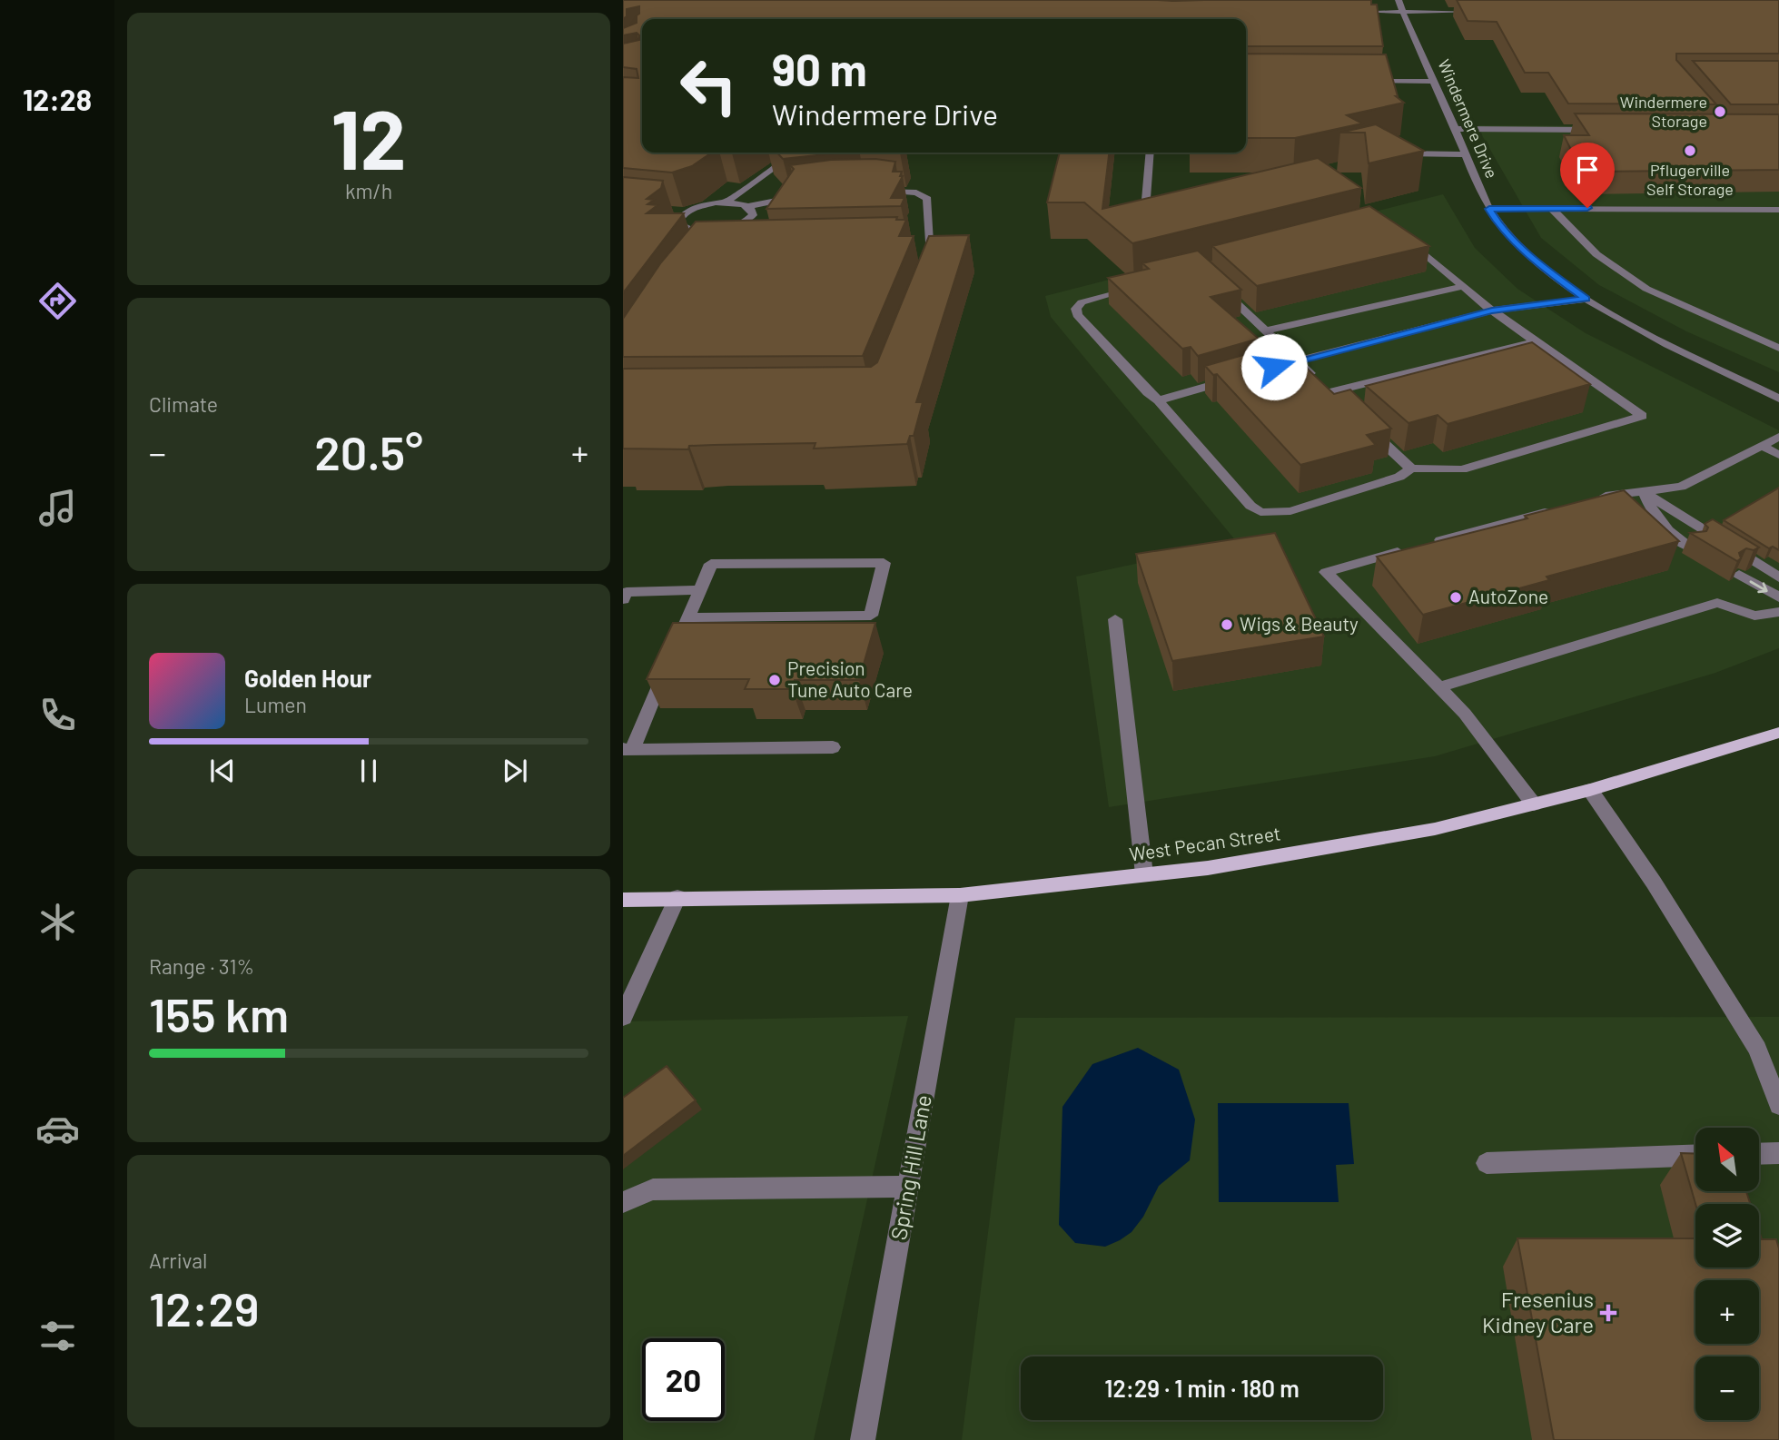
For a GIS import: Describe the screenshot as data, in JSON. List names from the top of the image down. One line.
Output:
{"streets":{"main road":["West Pecan Street"],"street":["Windermere Drive","Spring Hill Lane"]},"crossings":[["West Pecan Street","Spring Hill Lane"]],"places":{"other":["Windermere Storage","Pflugerville Self Storage","AutoZone","Wigs & Beauty","Precision Tune Auto Care"],"health":["Fresenius Kidney Care"]},"north":"top left","page":{"tabs":"12:28","tile":[["12","km/h"],"Climate",["Range · 31%","155 km"],["Arrival","12:29"]],"turn":["90 m","Windermere Drive"],"heat":["−","20.5°","+"],"song":["Golden Hour","Lumen"],"map_buttons":["+","−"],"limit":"20","trip":"12:29 · 1 min · 180 m"}}
